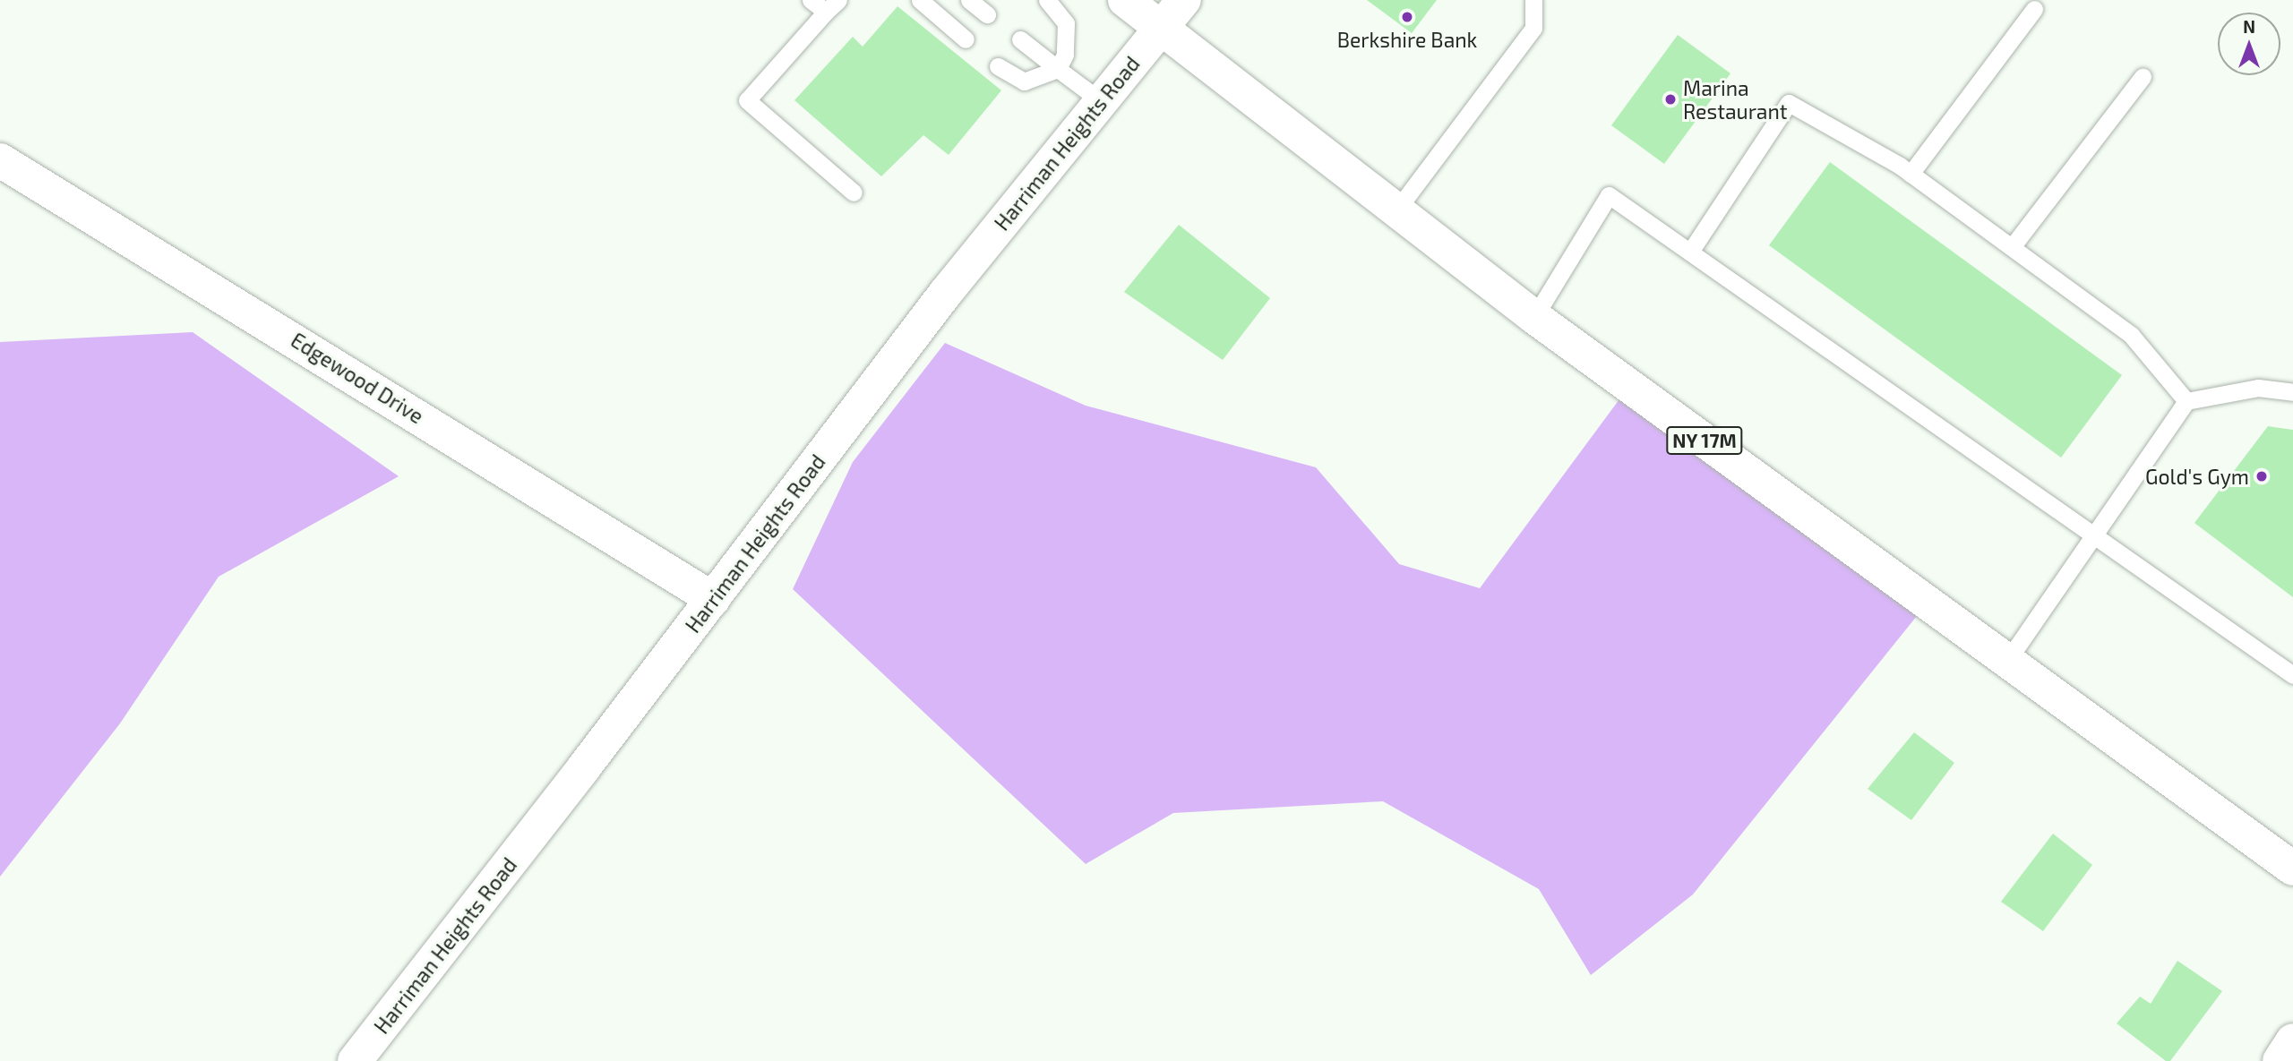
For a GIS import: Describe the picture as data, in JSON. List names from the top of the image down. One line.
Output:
{"streets":{"street":["Harriman Heights Road","Edgewood Drive","NY 17M"]},"crossings":[["Harriman Heights Road","Edgewood Drive"],["Harriman Heights Road","NY 17M"]],"places":["Berkshire Bank","Marina Restaurant","Gold's Gym"],"north":"top"}
